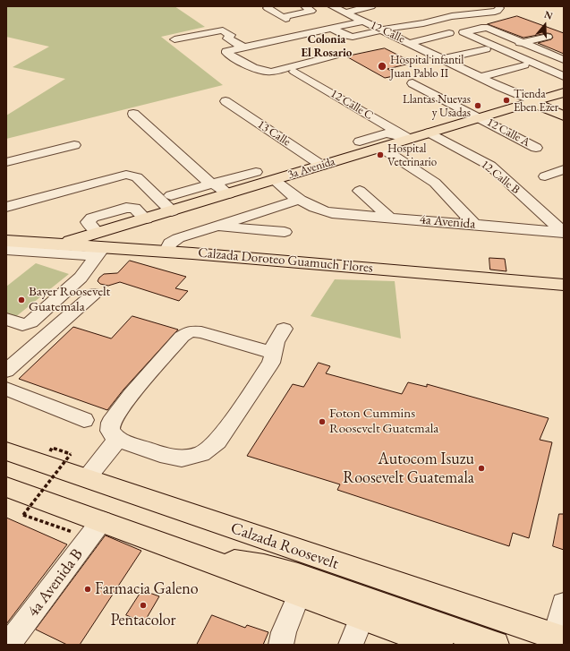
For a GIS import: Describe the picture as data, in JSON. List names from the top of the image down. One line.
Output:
{"streets":{"main road":["12 Calle","3a Avenida","Calzada Doroteo Guamuch Flores","Calzada Roosevelt"],"street":["12 Calle C","12 Calle A","13 Calle","12 Calle B","4a Avenida","4a Avenida B"]},"crossings":[["12 Calle","3a Avenida"],["12 Calle C","3a Avenida"],["12 Calle A","3a Avenida"],["13 Calle","3a Avenida"],["3a Avenida","12 Calle B"],["3a Avenida","4a Avenida"],["3a Avenida","Calzada Doroteo Guamuch Flores"],["12 Calle B","4a Avenida"]],"districts":["Colonia El Rosario"],"places":["Hospital infantil Juan Pablo II","Tienda Eben Ezer","Llantas Nuevas y Usadas","Hospital Veterinario","Bayer Roosevelt Guatemala","Foton Cummins Roosevelt Guatemala","Autocom Isuzu Roosevelt Guatemala","Farmacia Galeno","Pentacolor"],"north":"top"}
